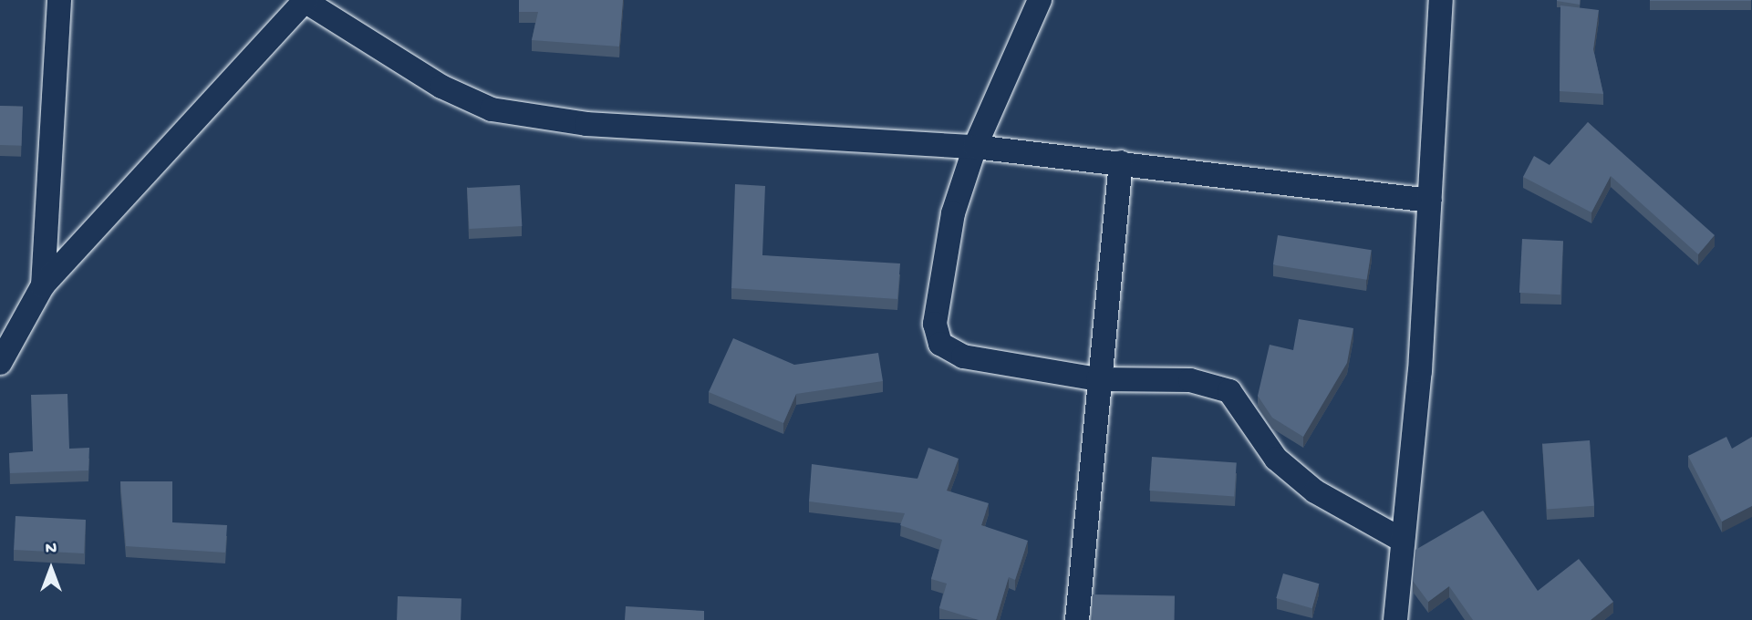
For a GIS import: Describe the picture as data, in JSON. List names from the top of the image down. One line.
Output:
{"north":"top"}
